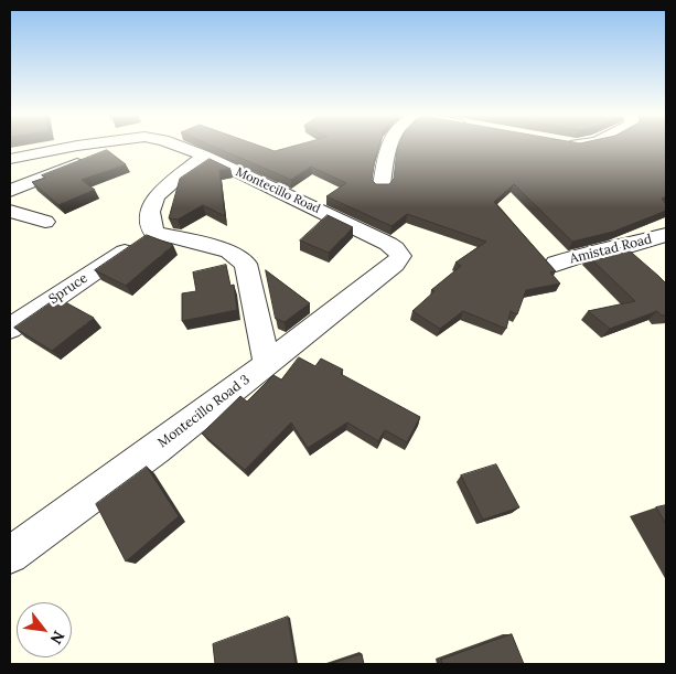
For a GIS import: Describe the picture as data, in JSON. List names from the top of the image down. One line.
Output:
{"streets":{"street":["Montecillo Road","Amistad Road","Spruce","Montecillo Road 3"]},"crossings":[["Montecillo Road","Montecillo Road 3"]],"north":"bottom right"}
